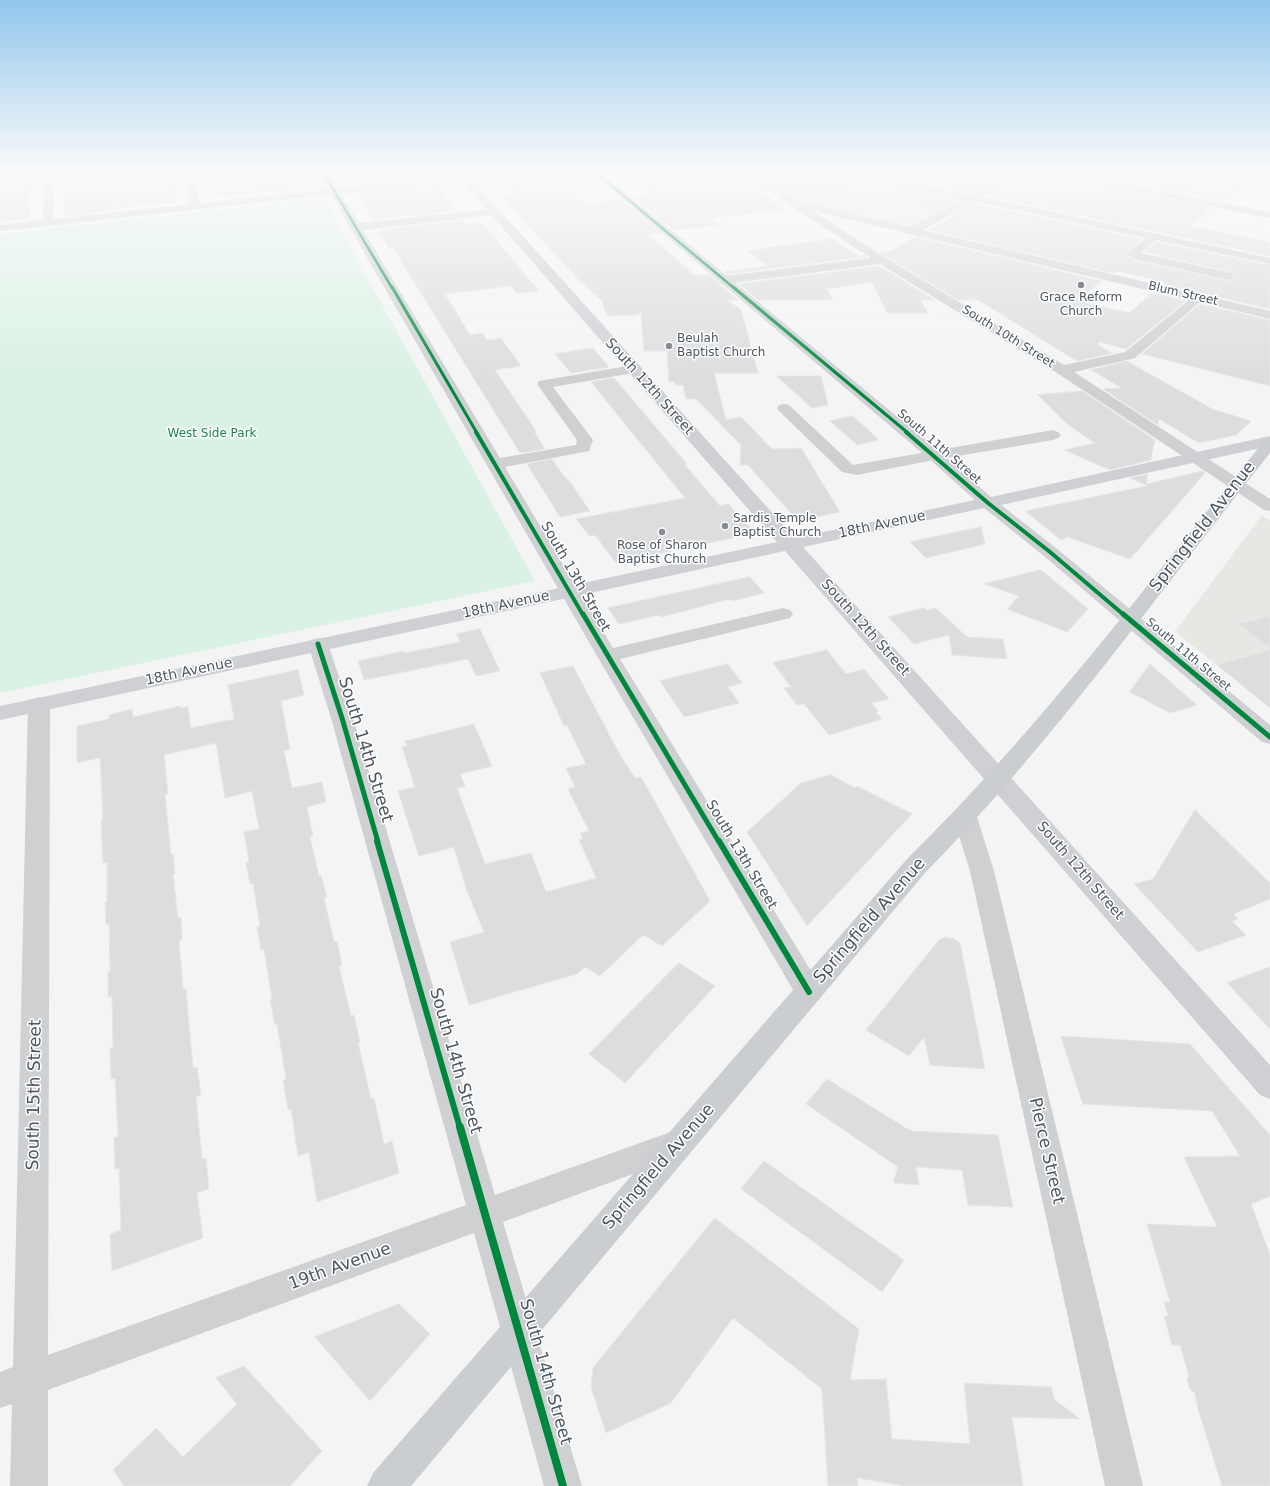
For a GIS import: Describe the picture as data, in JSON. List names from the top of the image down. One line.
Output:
{"streets":{"main road":["Springfield Avenue"],"street":["Blum Street","South 10th Street","South 12th Street","South 11th Street","18th Avenue","South 13th Street","South 14th Street","South 15th Street","Pierce Street","19th Avenue"]},"crossings":[["South 10th Street","18th Avenue"],["South 10th Street","Springfield Avenue"],["South 12th Street","18th Avenue"],["South 12th Street","Springfield Avenue"],["South 11th Street","18th Avenue"],["South 11th Street","Springfield Avenue"],["18th Avenue","Springfield Avenue"],["18th Avenue","South 13th Street"],["18th Avenue","South 14th Street"],["18th Avenue","South 15th Street"],["Springfield Avenue","South 13th Street"],["Springfield Avenue","South 14th Street"],["Springfield Avenue","Pierce Street"],["Springfield Avenue","19th Avenue"],["South 14th Street","19th Avenue"],["South 15th Street","19th Avenue"]],"parks":["West Side Park"],"places":["Grace Reform Church","Beulah Baptist Church","Sardis Temple Baptist Church","Rose of Sharon Baptist Church"]}
